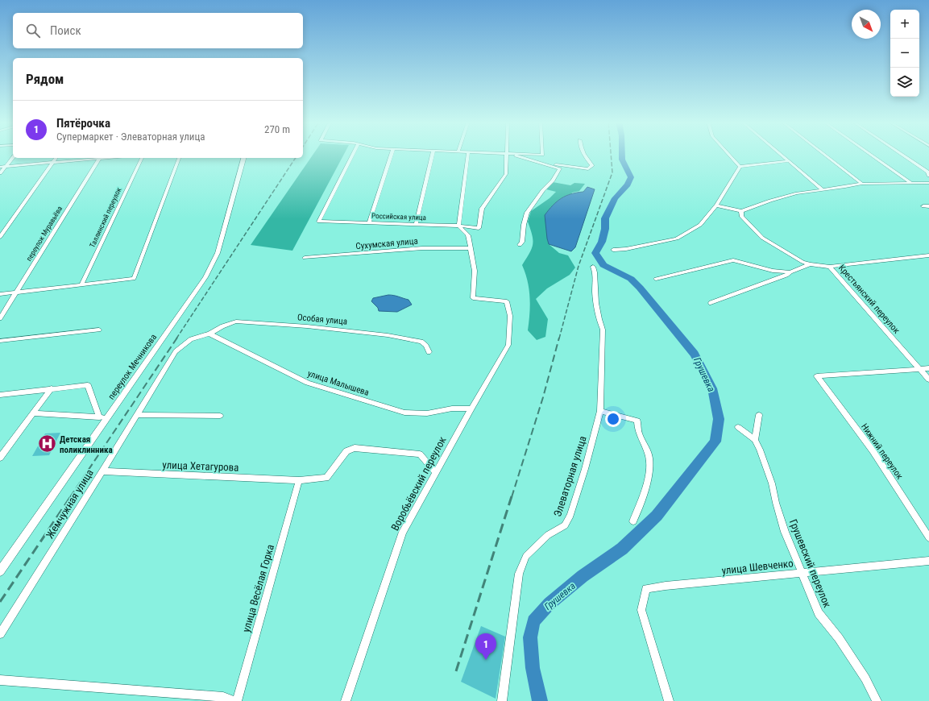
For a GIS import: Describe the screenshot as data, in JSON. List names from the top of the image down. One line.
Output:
{"streets":{"street":["Российская улица","Таллинский переулок","переулок Муравьёва","Сухумская улица","Крестьянский переулок","Особая улица","переулок Мечникова","улица Малышева","Нижний переулок","улица Хетагурова","Элеваторная улица","Воробьёвский переулок","Жемчужная улица","Грушевский переулок","улица Шевченко","улица Весёлая Горка"]},"crossings":[["Сухумская улица","Воробьёвский переулок"],["Крестьянский переулок","Нижний переулок"],["Особая улица","улица Малышева"],["Особая улица","Жемчужная улица"],["улица Малышева","Воробьёвский переулок"],["улица Малышева","Жемчужная улица"],["улица Хетагурова","Воробьёвский переулок"],["улица Хетагурова","Жемчужная улица"],["улица Хетагурова","улица Весёлая Горка"],["Грушевский переулок","улица Шевченко"]],"water":["Грушевка"],"places":{"hospital":["Детская поликлинника"]},"north":"bottom right","page":{"map_buttons":["+","−"],"search":"Поиск","heading":"Рядом","list":[{"mark":"1","name":"Пятёрочка","note":"Супермаркет · Элеваторная улица","value":"270 m"}],"pins":"1"}}
